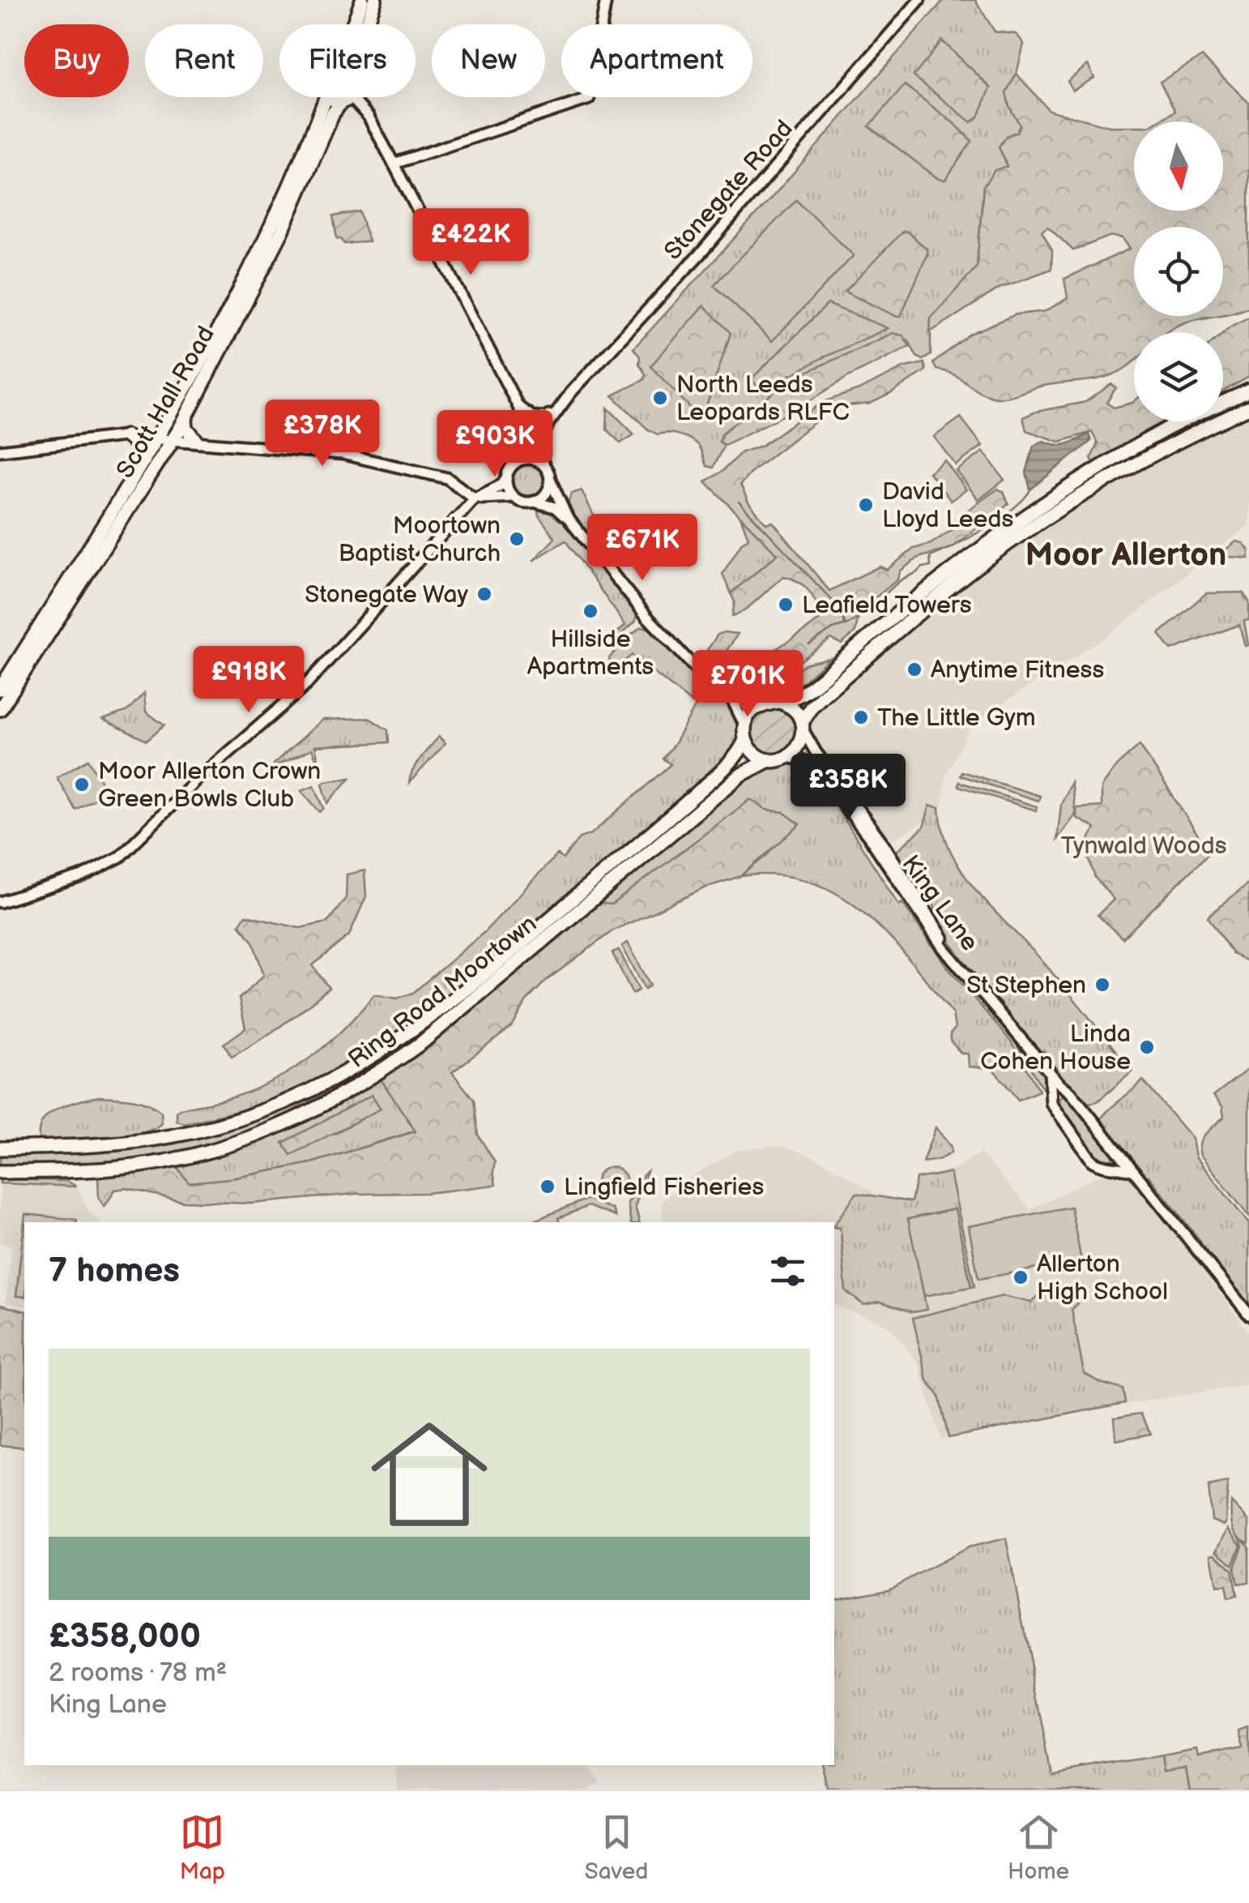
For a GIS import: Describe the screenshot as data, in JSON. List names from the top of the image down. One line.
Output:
{"streets":{"highway":["Scott Hall Road","Ring Road Moortown"],"street":["Stonegate Road","King Lane"]},"crossings":[["King Lane","Ring Road Moortown"]],"districts":["Moor Allerton"],"parks":["Tynwald Woods"],"places":["North Leeds Leopards RLFC","David Lloyd Leeds","Moortown Baptist Church","Stonegate Way","Leafield Towers","Hillside Apartments","Anytime Fitness","The Little Gym","Moor Allerton Crown Green Bowls Club","St Stephen","Linda Cohen House","Lingfield Fisheries","Allerton High School"],"north":"bottom","page":{"chip":["Buy","Rent","Filters","New","Apartment"],"price":["£422K","£378K","£903K","£671K","£918K","£701K","£358K"],"heading":"7 homes","list":[{"name":"£358,000","note":"2 rooms · 78 m² · King Lane"}],"tabs":["Map","Saved","Home"]}}
